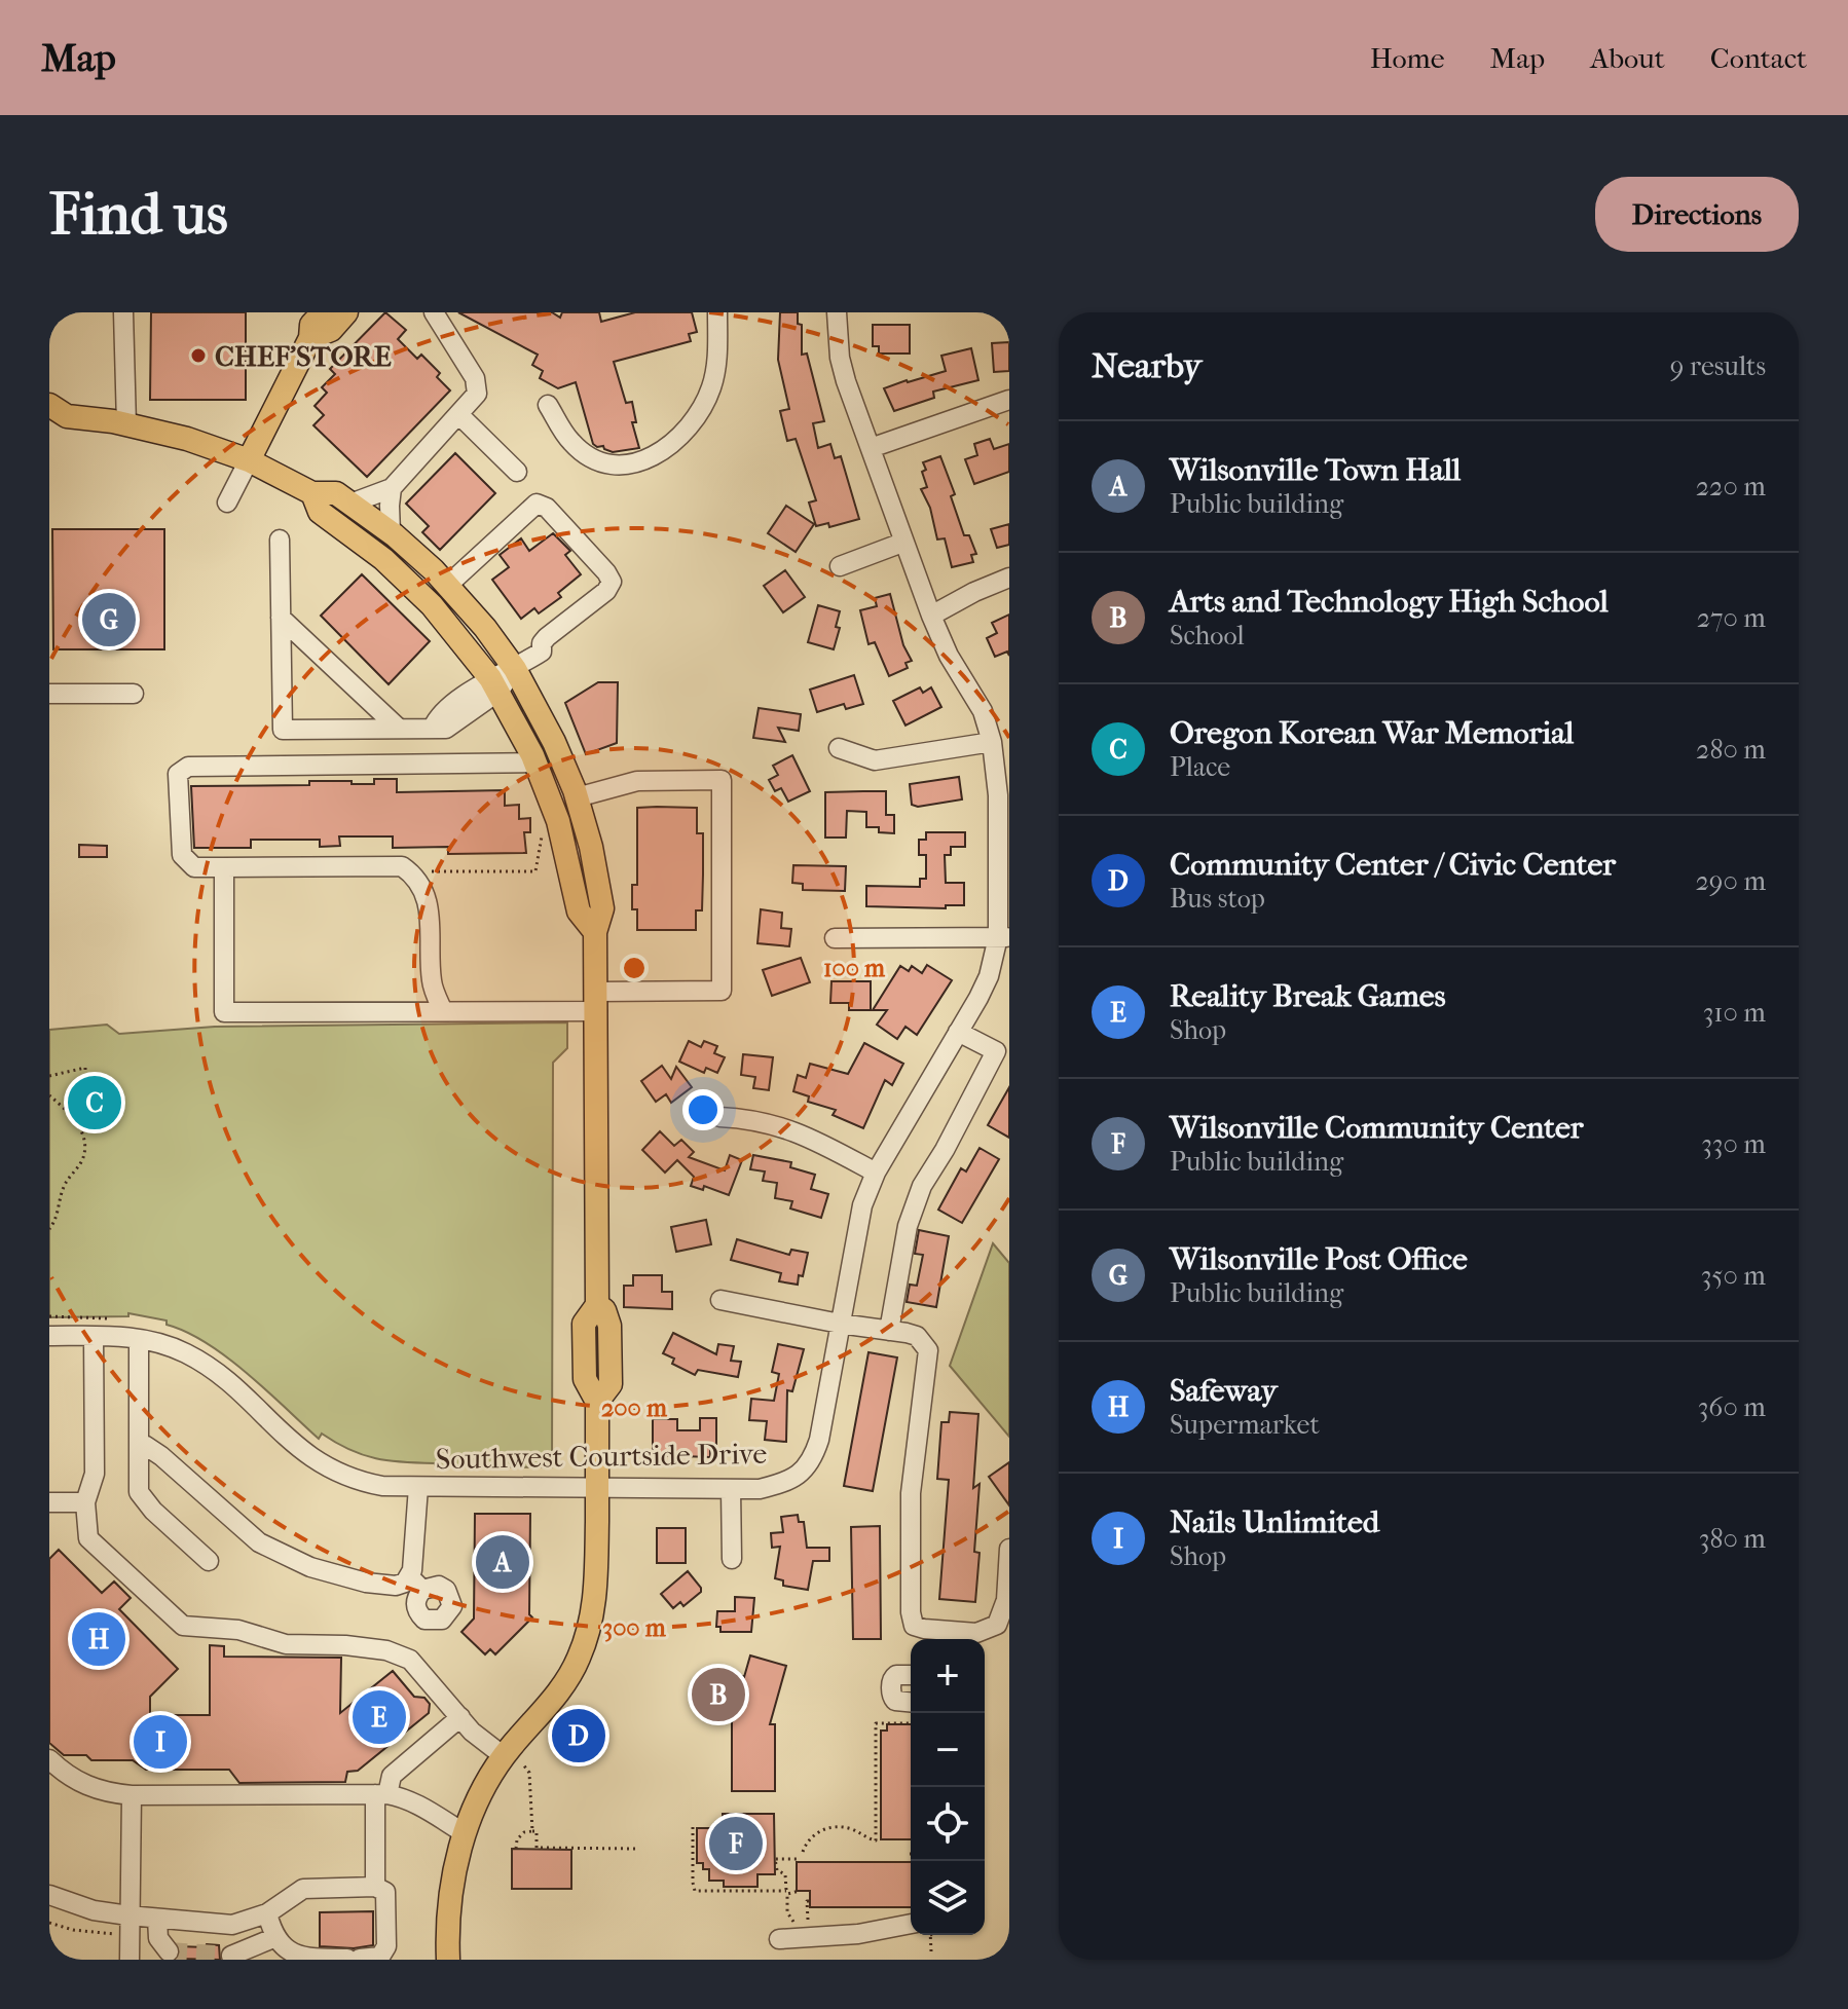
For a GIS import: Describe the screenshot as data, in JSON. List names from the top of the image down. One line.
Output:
{"streets":{"street":["Southwest Courtside Drive"]},"places":["CHEF'STORE"],"page":{"header":"Map","nav":["Home","Map","About","Contact"],"buttons":"Directions","title":"Find us","heading":["Nearby","9 results"],"list":[{"mark":"A","name":"Wilsonville Town Hall","note":"Public building","value":"220 m"},{"mark":"B","name":"Arts and Technology High School","note":"School","value":"270 m"},{"mark":"C","name":"Oregon Korean War Memorial","note":"Place","value":"280 m"},{"mark":"D","name":"Community Center / Civic Center","note":"Bus stop","value":"290 m"},{"mark":"E","name":"Reality Break Games","note":"Shop","value":"310 m"},{"mark":"F","name":"Wilsonville Community Center","note":"Public building","value":"330 m"},{"mark":"G","name":"Wilsonville Post Office","note":"Public building","value":"350 m"},{"mark":"H","name":"Safeway","note":"Supermarket","value":"360 m"},{"mark":"I","name":"Nails Unlimited","note":"Shop","value":"380 m"}],"pins":["G","C","A","H","B","E","D","I","F"],"map_buttons":["+","−"]},"rings":["100 m","200 m","300 m"]}
